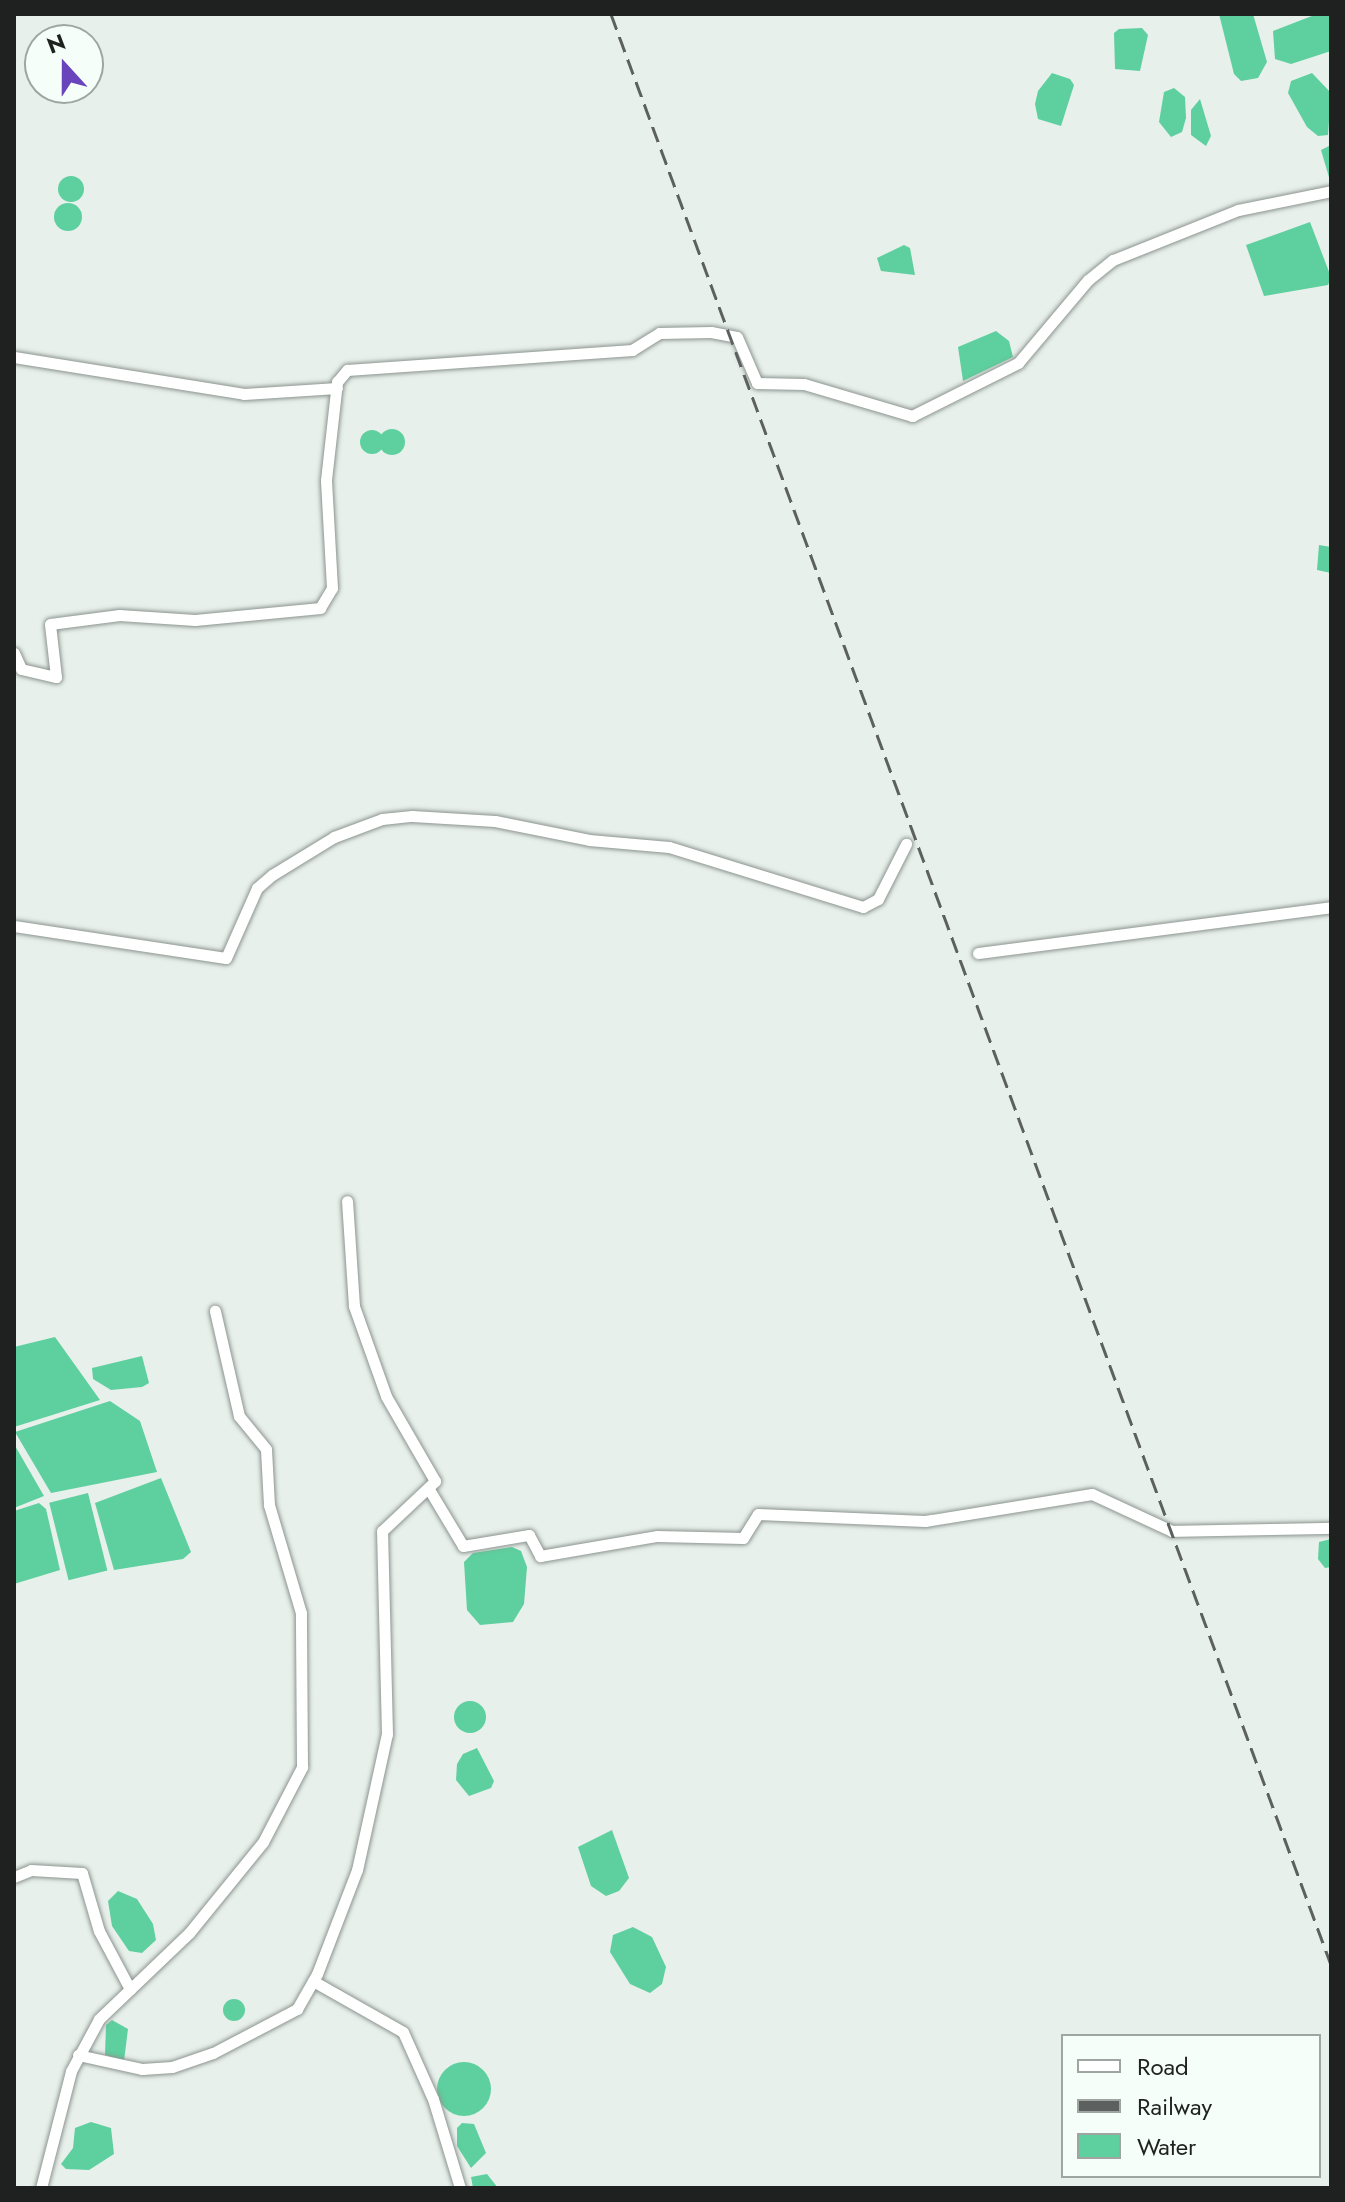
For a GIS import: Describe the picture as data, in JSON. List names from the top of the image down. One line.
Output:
{"legend":["Road","Railway","Water"],"north":"top"}
